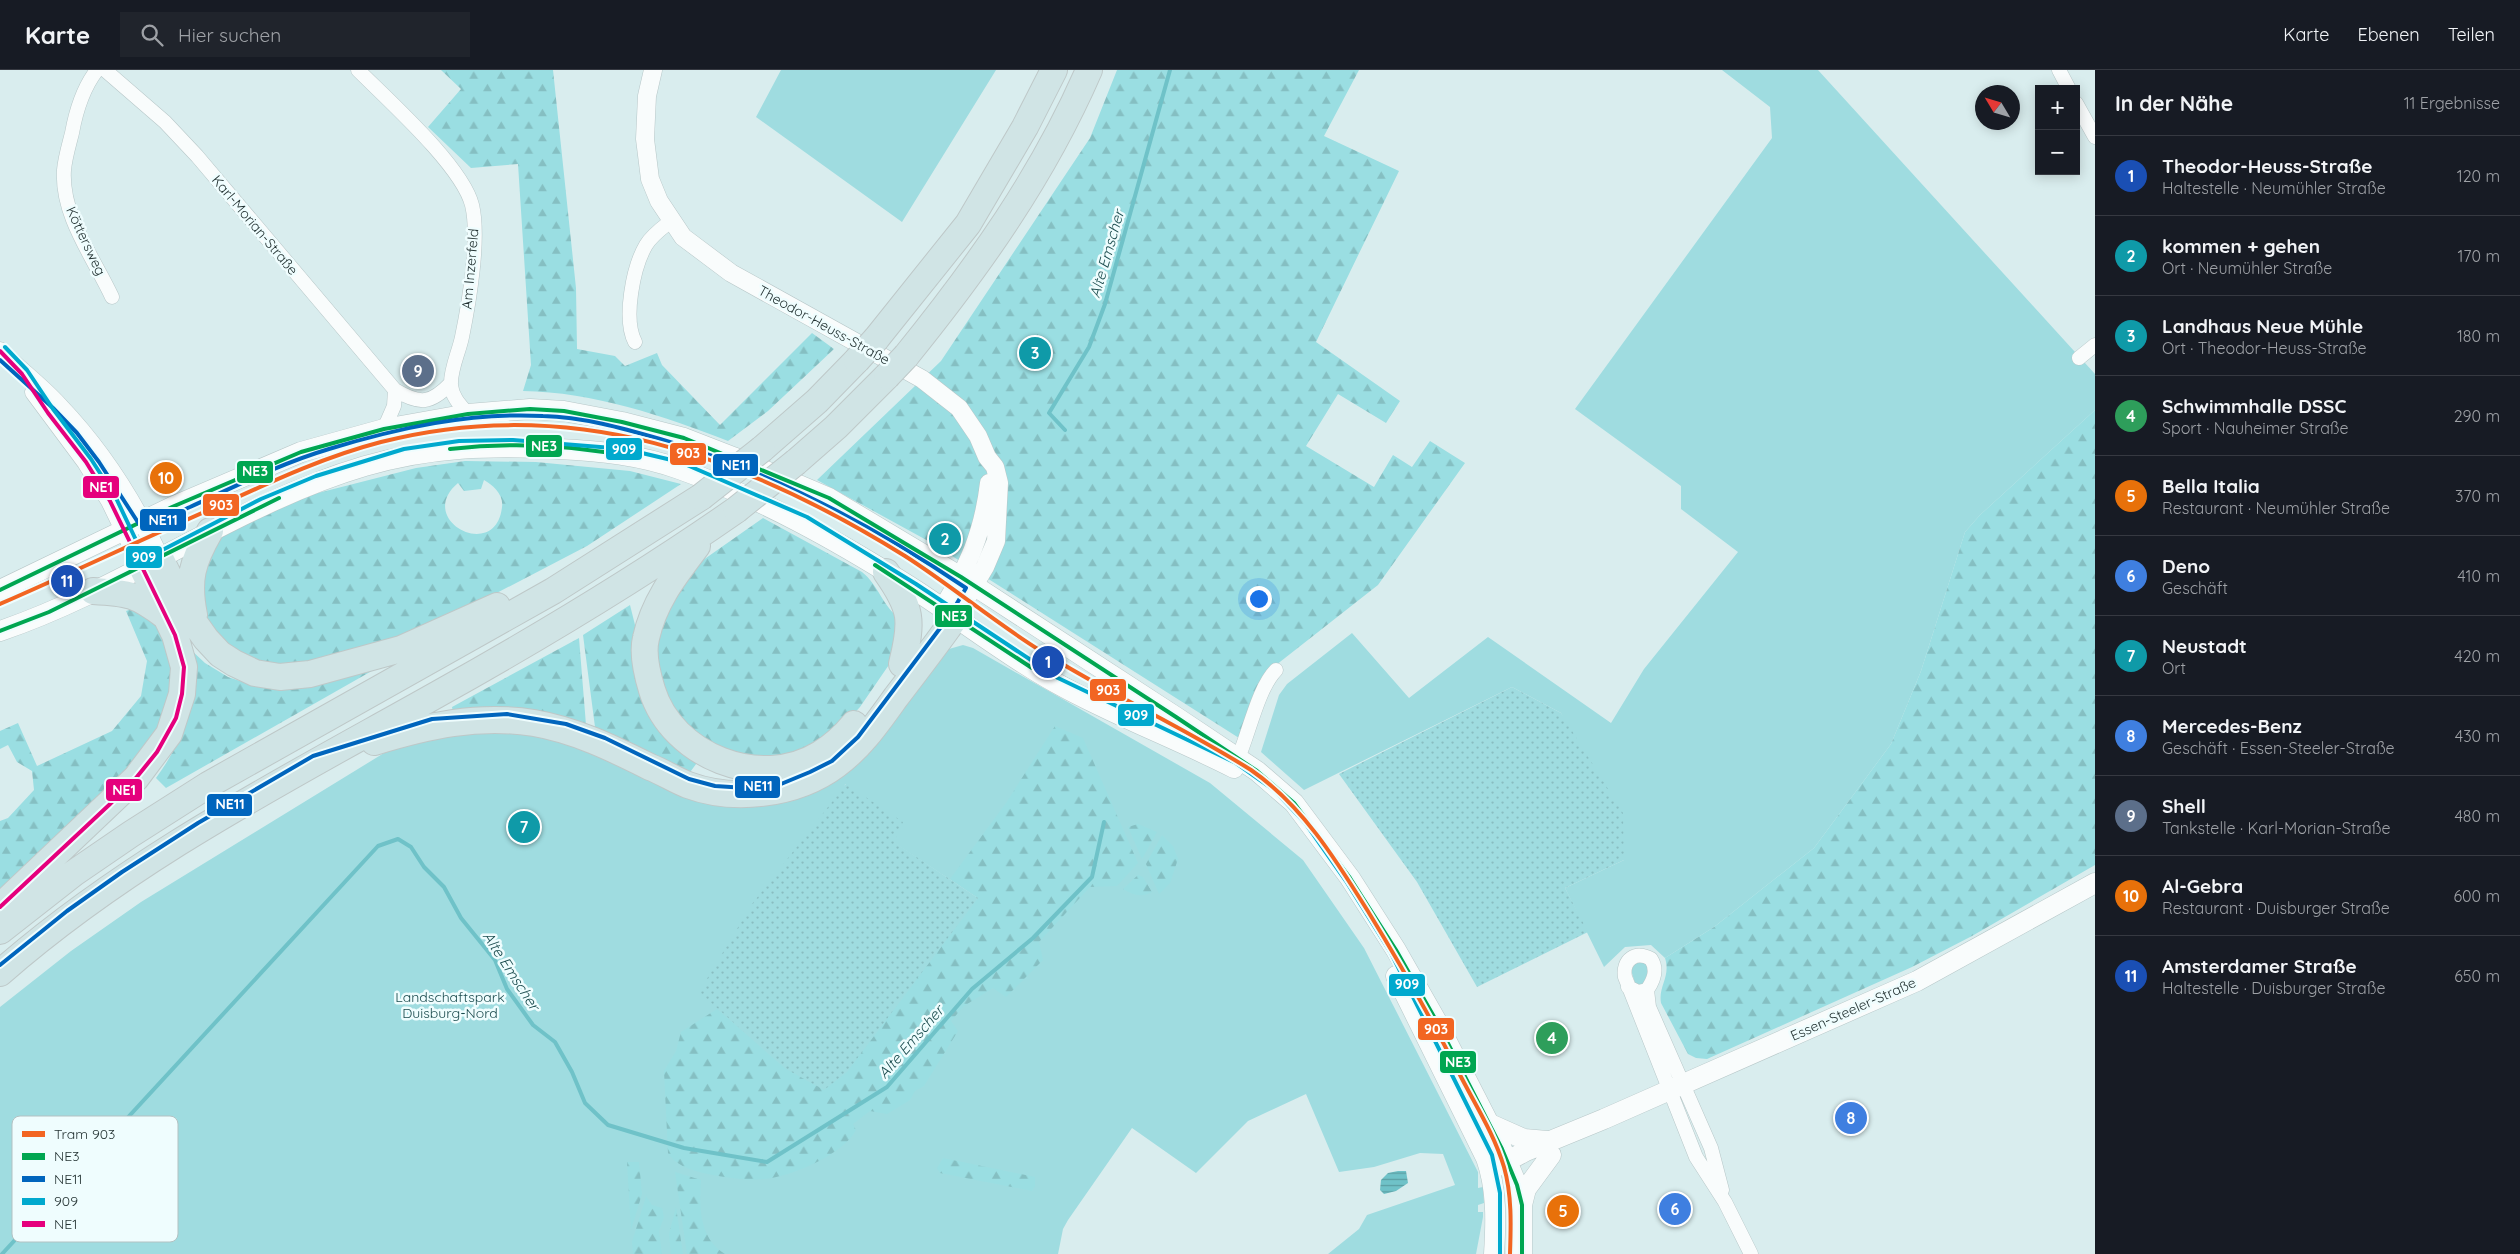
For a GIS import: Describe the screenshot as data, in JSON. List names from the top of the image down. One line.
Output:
{"streets":{"main road":["Essen-Steeler-Straße"],"street":["Karl-Morian-Straße","Köttersweg","Am Inzerfeld","Theodor-Heuss-Straße"]},"crossings":[["Karl-Morian-Straße","Am Inzerfeld"]],"water":["Alte Emscher"],"parks":["Landschaftspark Duisburg-Nord"],"lines":["transit line 909","transit line NE1","transit line NE11","transit line NE3","tram line 903"],"legend":["Tram 903","NE3","NE11","909","NE1"],"north":"top left","page":{"header":"Karte","search":"Hier suchen","nav":["Karte","Ebenen","Teilen"],"heading":["In der Nähe","11 Ergebnisse"],"map_buttons":["+","−"],"list":[{"mark":"1","name":"Theodor-Heuss-Straße","note":"Haltestelle · Neumühler Straße","value":"120 m"},{"mark":"2","name":"kommen + gehen","note":"Ort · Neumühler Straße","value":"170 m"},{"mark":"3","name":"Landhaus Neue Mühle","note":"Ort · Theodor-Heuss-Straße","value":"180 m"},{"mark":"4","name":"Schwimmhalle DSSC","note":"Sport · Nauheimer Straße","value":"290 m"},{"mark":"5","name":"Bella Italia","note":"Restaurant · Neumühler Straße","value":"370 m"},{"mark":"6","name":"Deno","note":"Geschäft","value":"410 m"},{"mark":"7","name":"Neustadt","note":"Ort","value":"420 m"},{"mark":"8","name":"Mercedes-Benz","note":"Geschäft · Essen-Steeler-Straße","value":"430 m"},{"mark":"9","name":"Shell","note":"Tankstelle · Karl-Morian-Straße","value":"480 m"},{"mark":"10","name":"Al-Gebra","note":"Restaurant · Duisburger Straße","value":"600 m"},{"mark":"11","name":"Amsterdamer Straße","note":"Haltestelle · Duisburger Straße","value":"650 m"}],"pins":["3","9","10","2","11","1","7","4","8","6","5"]}}
